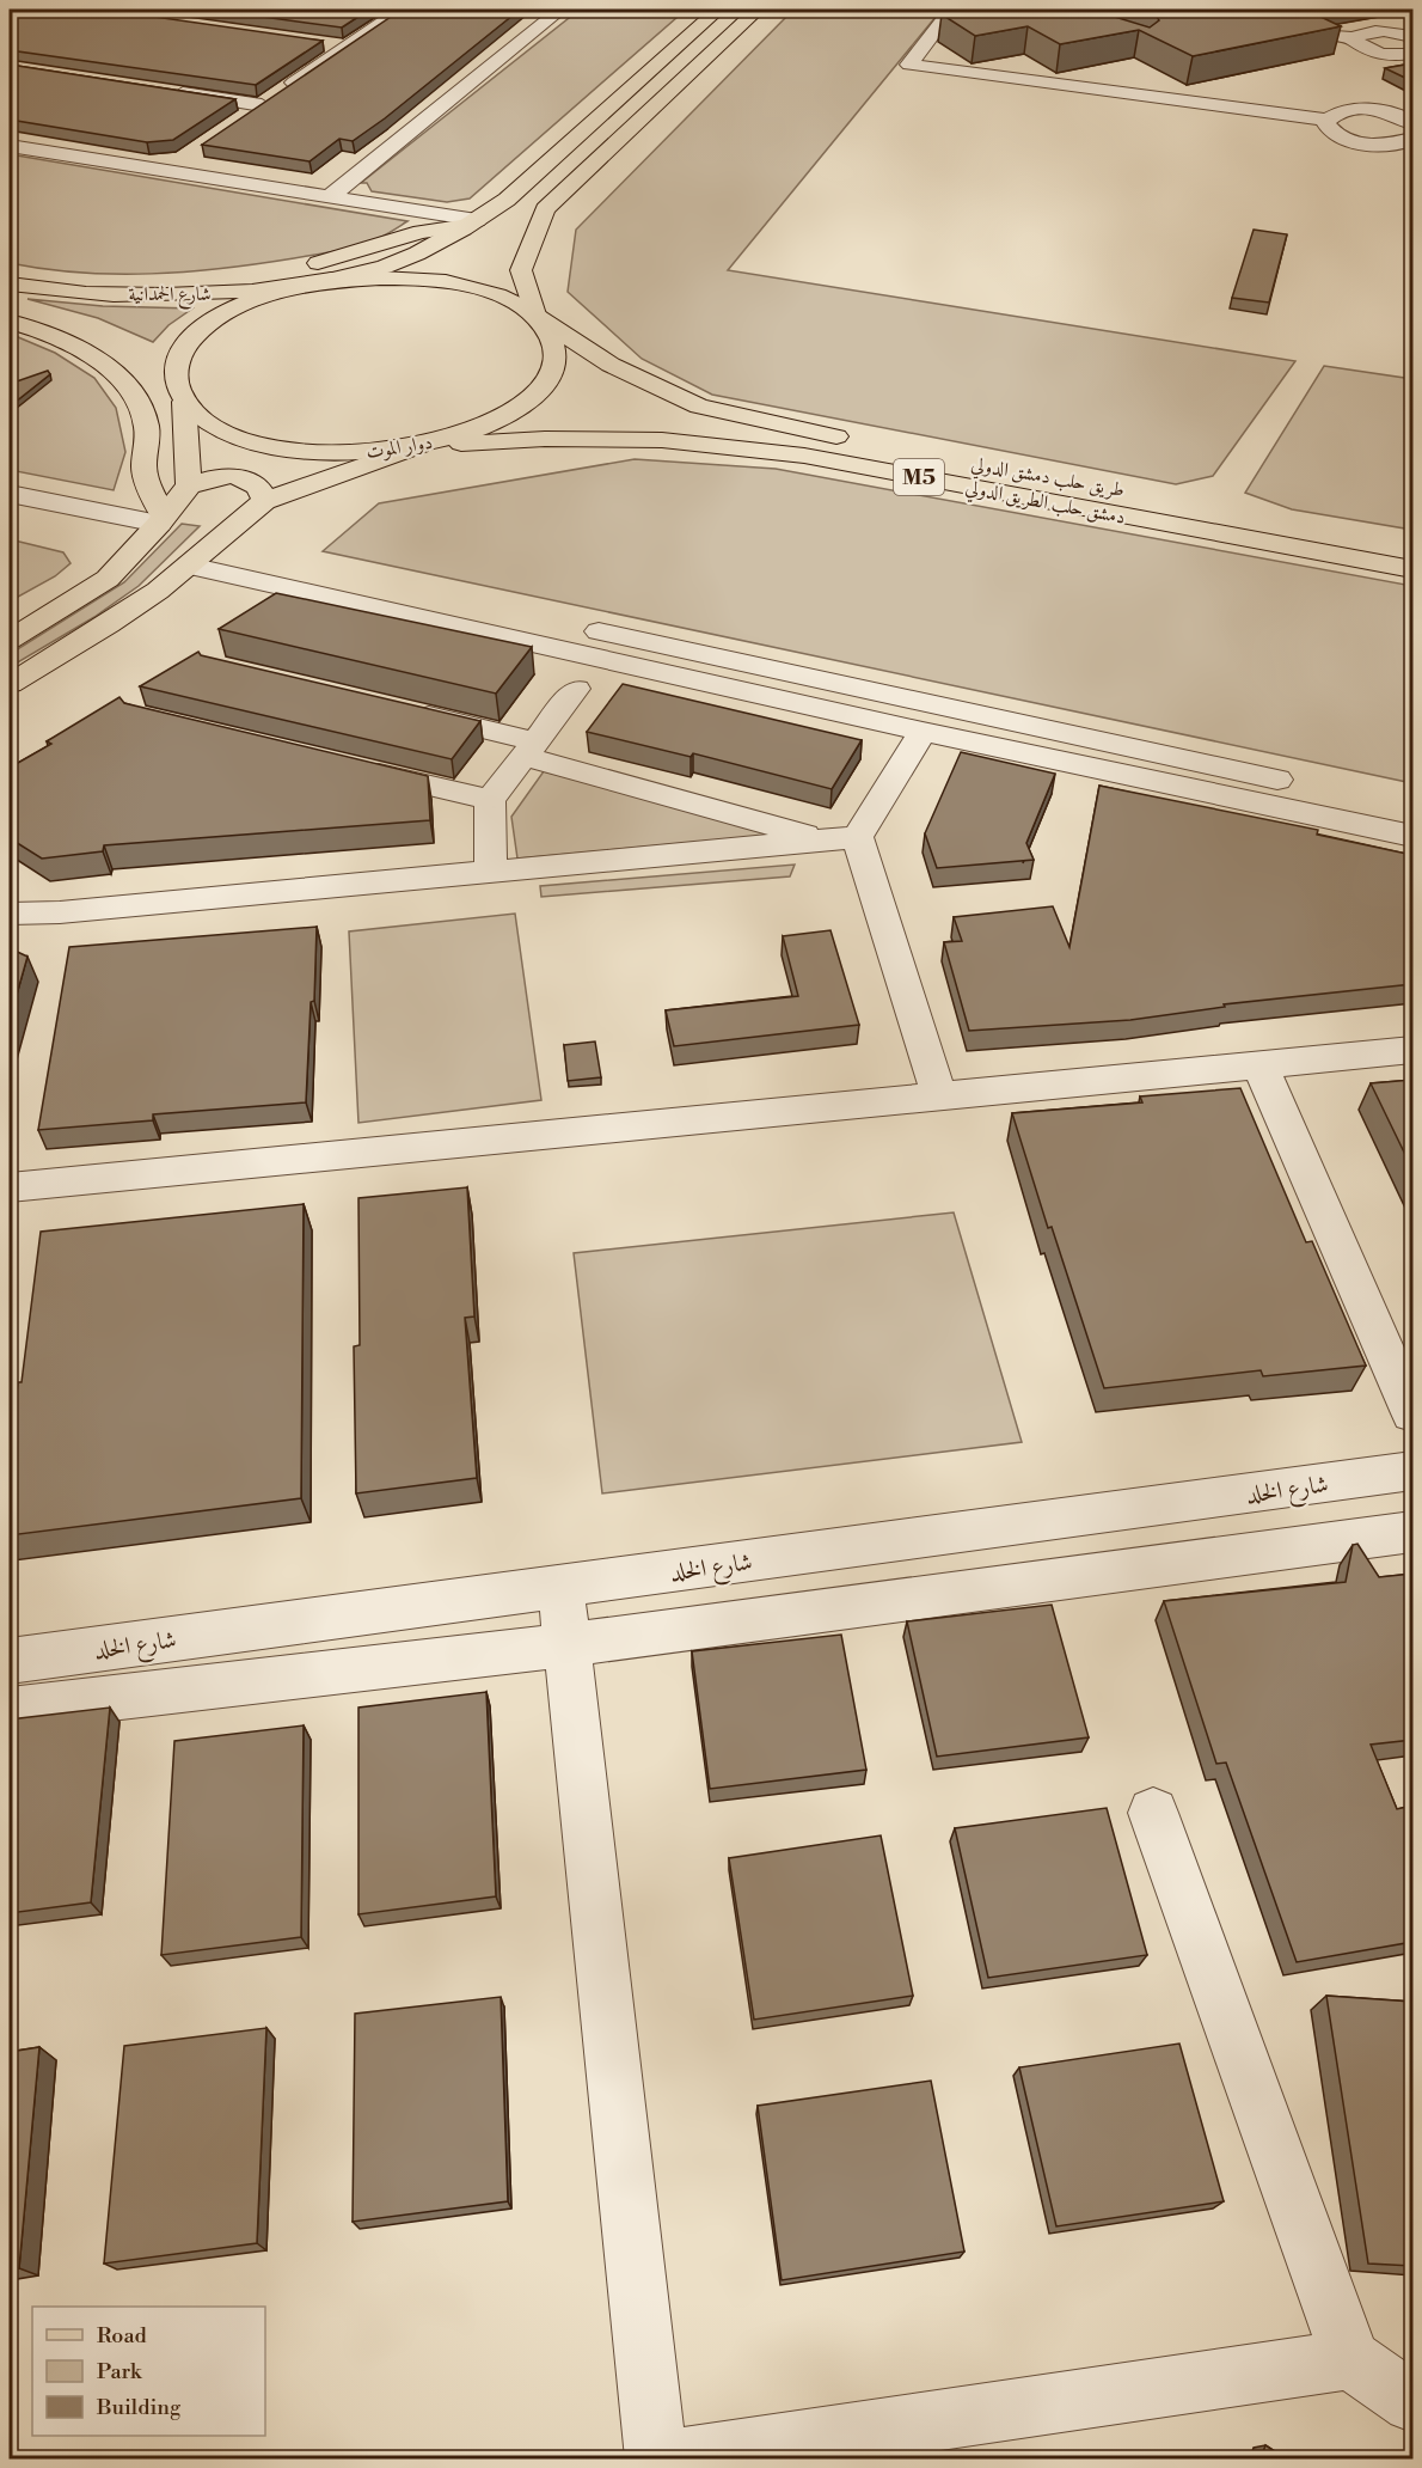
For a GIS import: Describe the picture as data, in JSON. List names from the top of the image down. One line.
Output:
{"streets":{"main road":["شارع الحمدانية","دوار الموت","M5","دمشق حلب الطريق الدولي"],"street":["شارع الخلد"]},"crossings":[["شارع الحمدانية","دوار الموت"],["دوار الموت","دمشق حلب الطريق الدولي"]],"legend":["Road","Park","Building"]}
